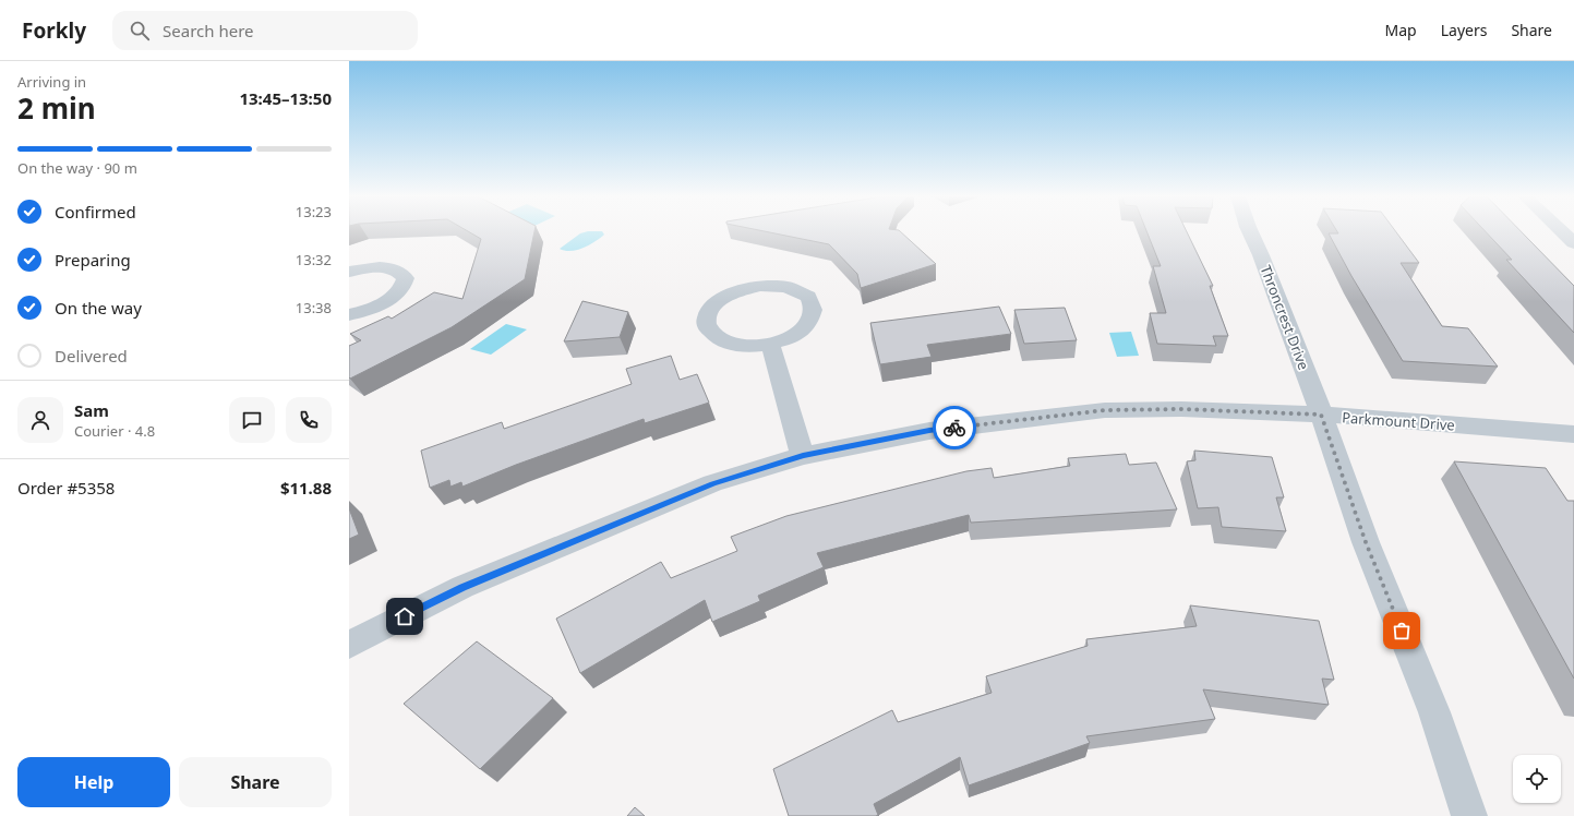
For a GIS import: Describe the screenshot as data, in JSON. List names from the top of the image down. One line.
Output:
{"streets":{"street":["Throncrest Drive","Parkmount Drive"]},"crossings":[["Throncrest Drive","Parkmount Drive"]],"page":{"header":"Forkly","search":"Search here","nav":["Map","Layers","Share"],"heading":["2 min","Arriving in","13:45–13:50"],"panel":["Sam","Courier · 4.8","Order #5358","$11.88"],"bar":"On the way · 90 m","list":[["Confirmed","13:23"],["Preparing","13:32"],["On the way","13:38"],"Delivered"],"buttons":["Help","Share"]}}
